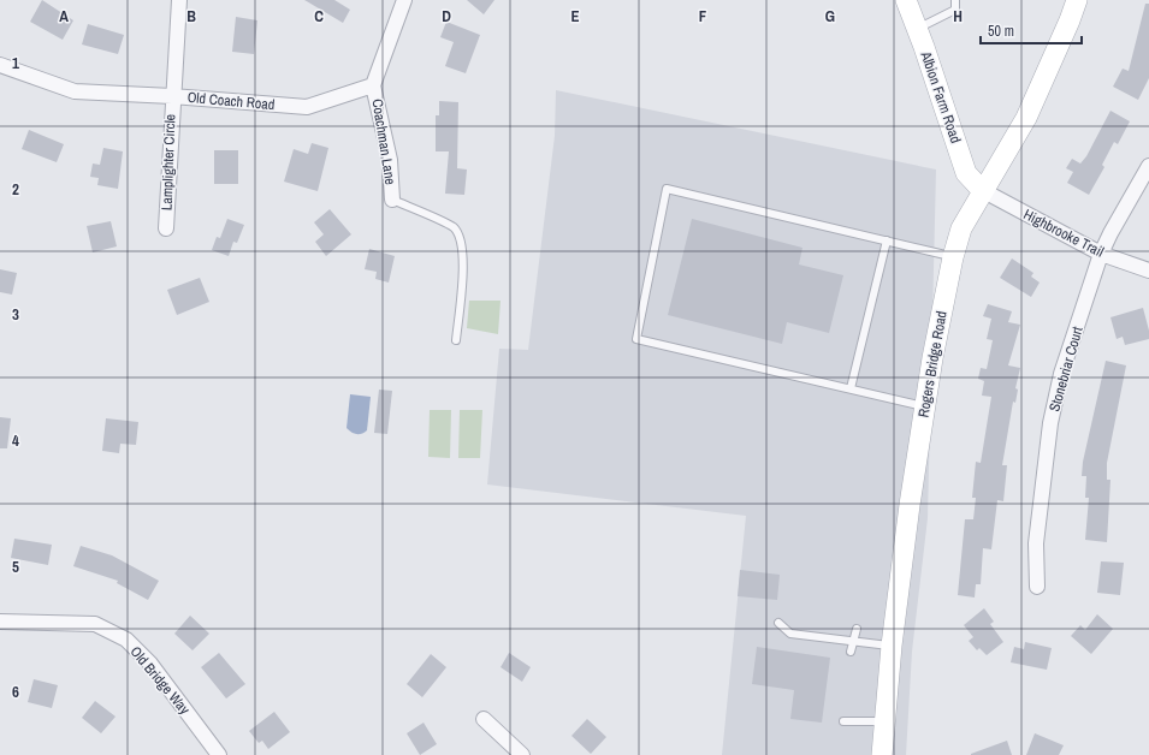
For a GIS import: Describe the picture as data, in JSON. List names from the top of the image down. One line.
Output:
{"streets":{"street":["Albion Farm Road","Old Coach Road","Coachman Lane","Lamplighter Circle","Highbrooke Trail","Rogers Bridge Road","Stonebriar Court","Old Bridge Way"]},"crossings":[["Albion Farm Road","Highbrooke Trail"],["Albion Farm Road","Rogers Bridge Road"],["Old Coach Road","Coachman Lane"],["Old Coach Road","Lamplighter Circle"],["Highbrooke Trail","Rogers Bridge Road"],["Highbrooke Trail","Stonebriar Court"]],"scale_bar":"50 m","grid":{"columns":["A","B","C","D","E","F","G","H"],"rows":["1","2","3","4","5","6"]}}
